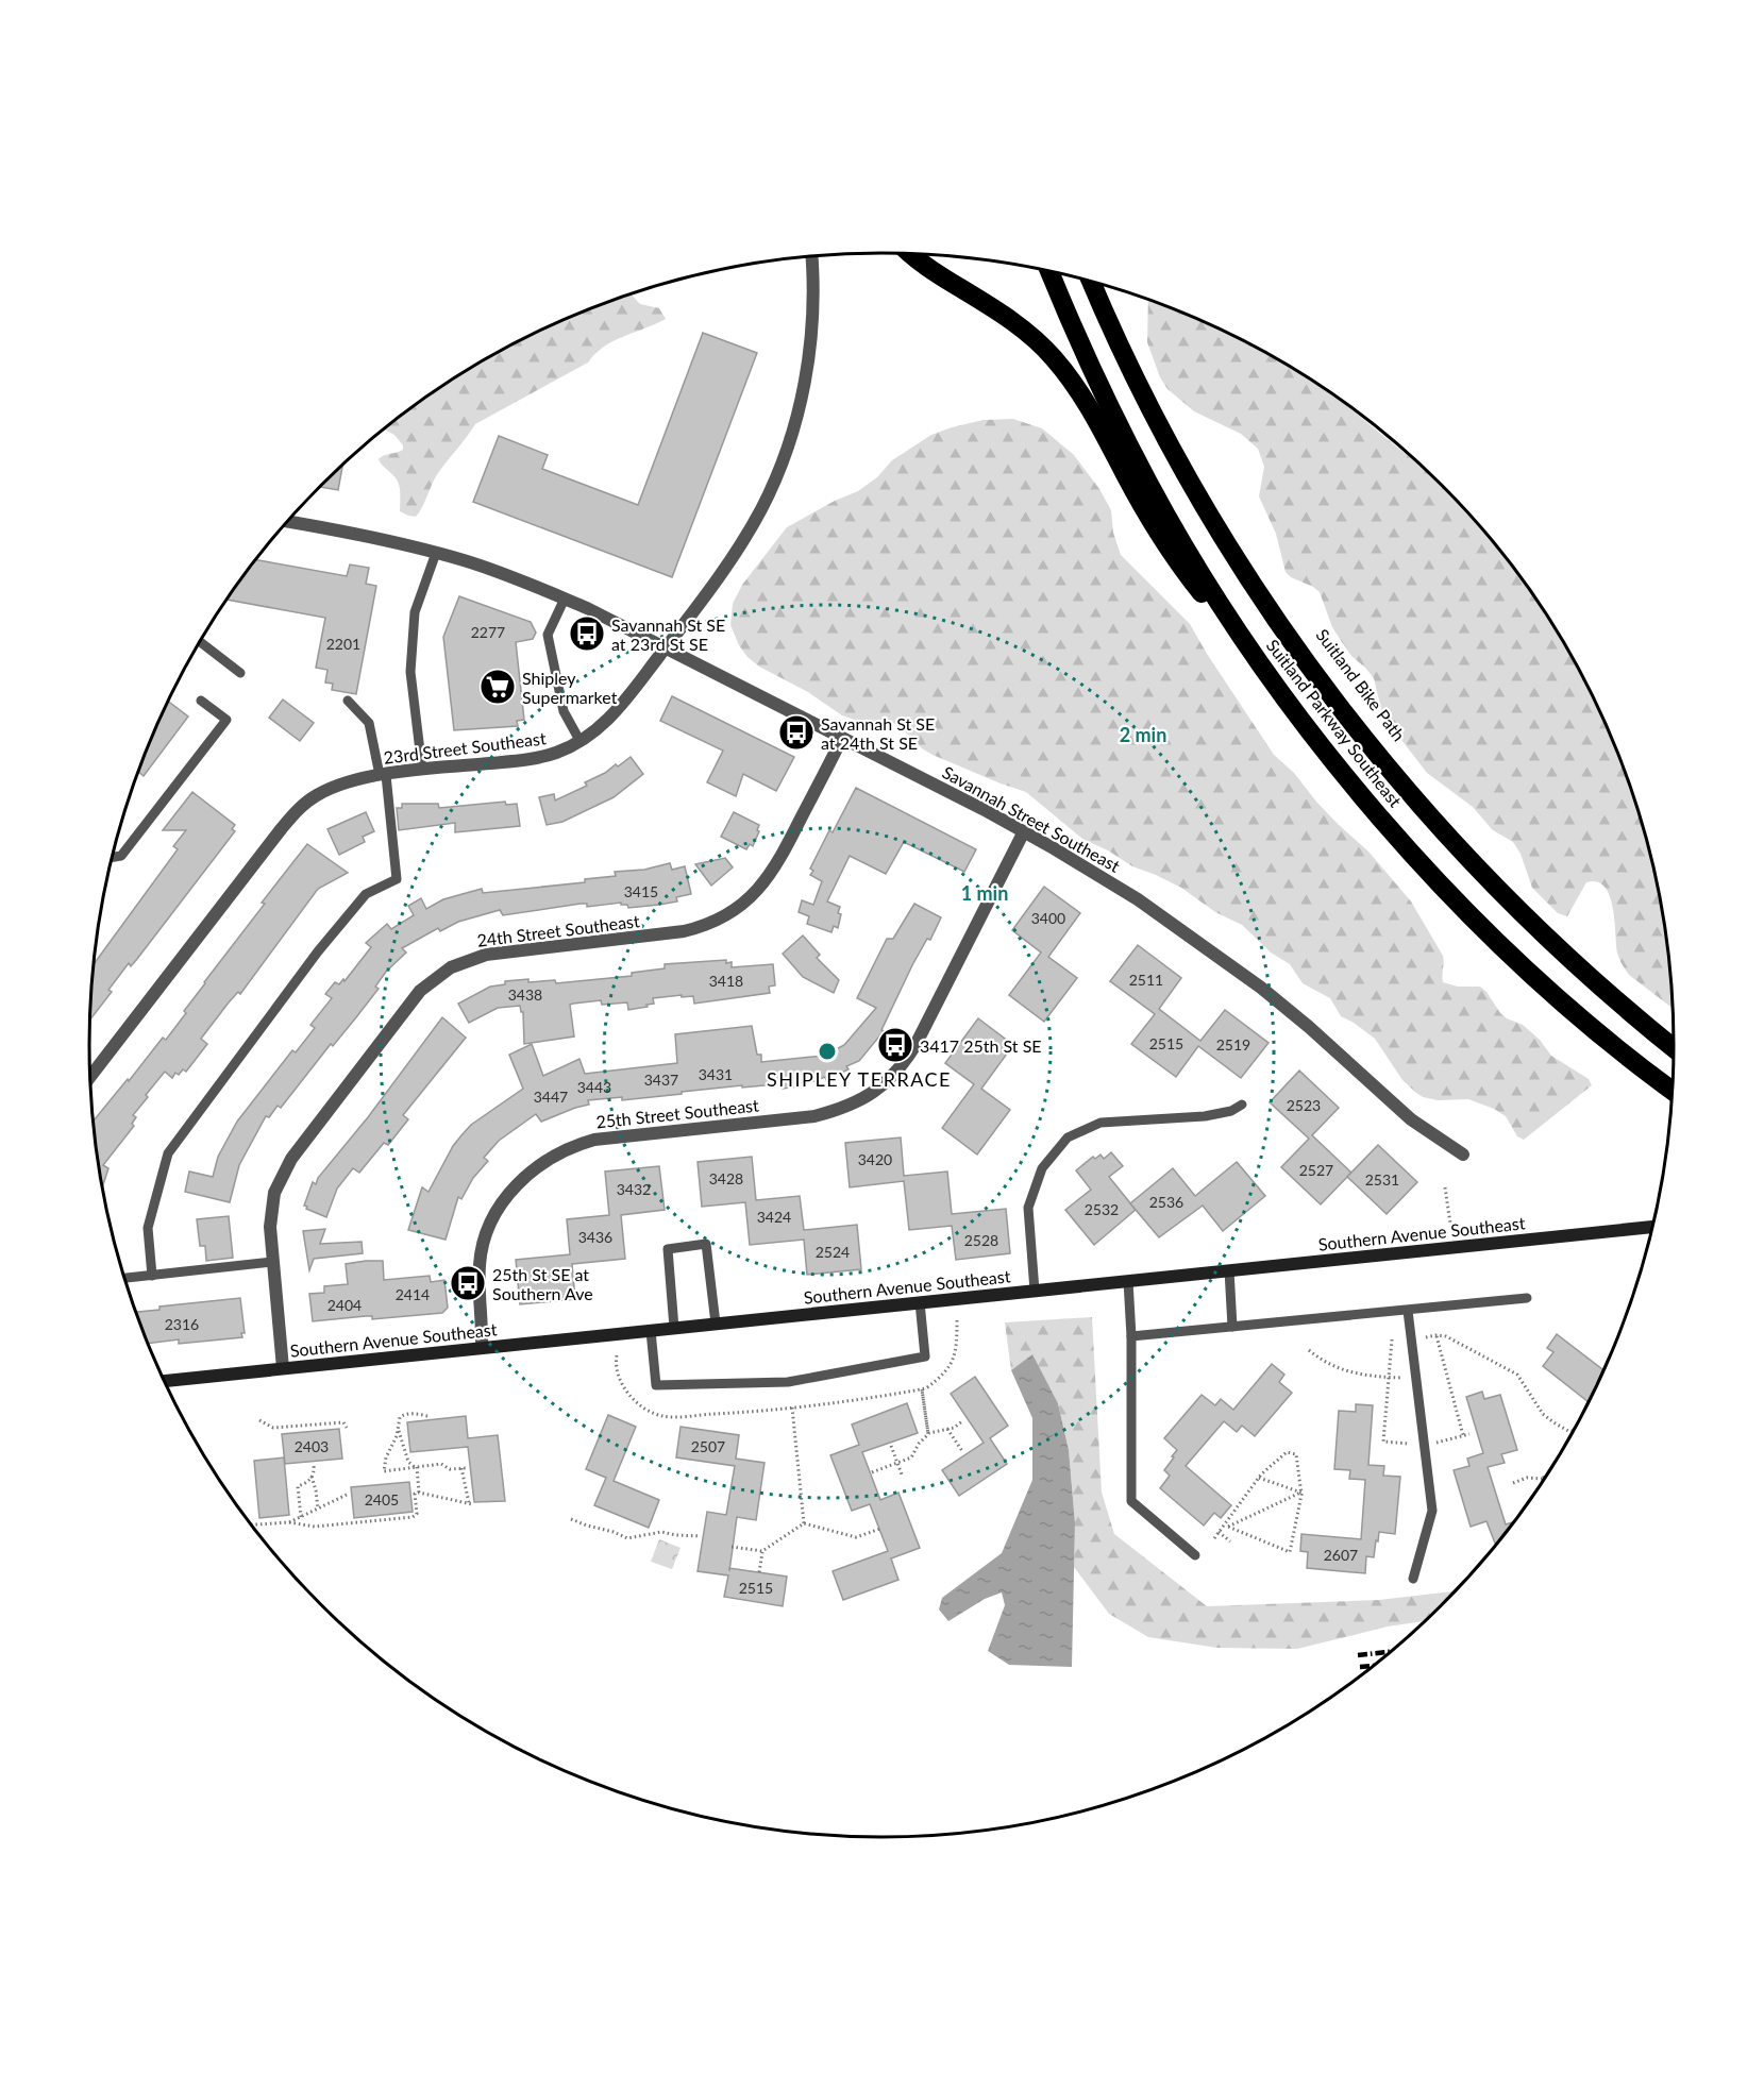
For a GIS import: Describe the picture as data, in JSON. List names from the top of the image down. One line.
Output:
{"streets":{"highway":["Suitland Parkway Southeast"],"main road":["Southern Avenue Southeast"],"street":["23rd Street Southeast","Savannah Street Southeast","24th Street Southeast","25th Street Southeast"]},"crossings":[["23rd Street Southeast","Savannah Street Southeast"],["Savannah Street Southeast","24th Street Southeast"],["Savannah Street Southeast","25th Street Southeast"],["24th Street Southeast","Southern Avenue Southeast"],["25th Street Southeast","Southern Avenue Southeast"]],"districts":["SHIPLEY TERRACE"],"places":{"bus stop":["Savannah St SE at 23rd St SE","Savannah St SE at 24th St SE","3417 25th St SE","25th St SE at Southern Ave"],"supermarket":["Shipley Supermarket"]},"house_numbers":["2277","2201","3415","3400","2511","3418","3438","2515","2519","3431","3437","3443","3447","2523","3420","2527","3428","2531","3432","2536","2532","3424","3436","2528","2524","2414","2404","2316","2403","2507","2405","2607","2515"],"rings":["2 min","1 min"]}
